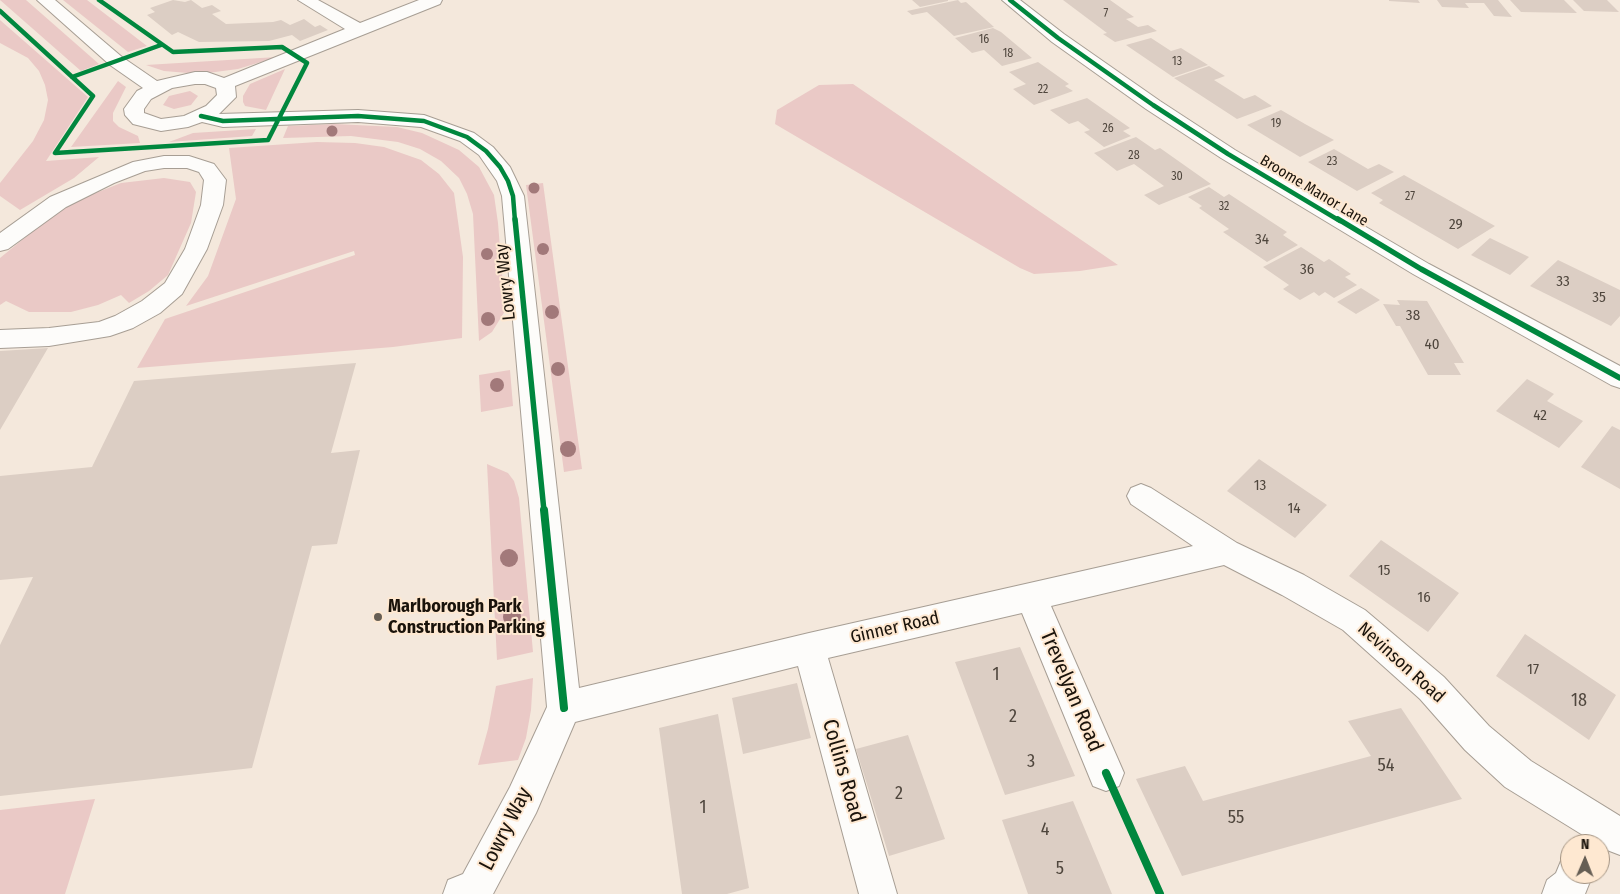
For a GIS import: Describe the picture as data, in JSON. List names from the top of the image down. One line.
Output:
{"streets":{"street":["Broome Manor Lane","Lowry Way","Ginner Road","Nevinson Road","Trevelyan Road","Collins Road"]},"crossings":[["Lowry Way","Ginner Road"],["Ginner Road","Nevinson Road"],["Ginner Road","Trevelyan Road"],["Ginner Road","Collins Road"]],"places":["Marlborough Park Construction Parking"],"house_numbers":["7","16","18","13","22","19","26","28","23","30","27","32","29","34","36","33","35","38","40","42","13","14","15","16","17","1","18","2","3","54","2","1","55","4","5"],"north":"top"}
